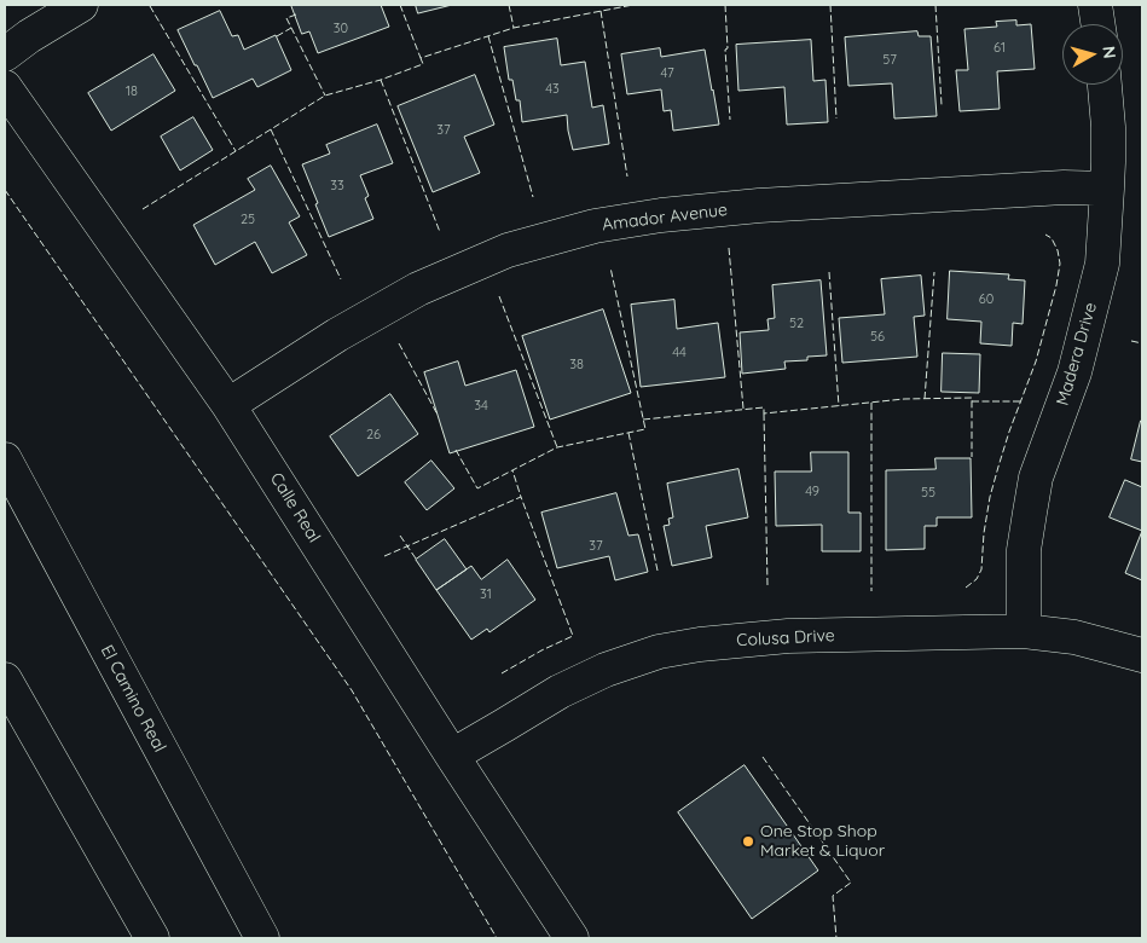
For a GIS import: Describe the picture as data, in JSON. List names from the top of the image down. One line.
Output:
{"streets":{"main road":["Amador Avenue","Madera Drive","Calle Real","Colusa Drive","El Camino Real"]},"crossings":[["Amador Avenue","Madera Drive"],["Amador Avenue","Calle Real"],["Madera Drive","Colusa Drive"],["Calle Real","Colusa Drive"]],"places":["One Stop Shop Market & Liquor"],"house_numbers":["30","61","57","47","43","18","37","33","25","60","52","56","44","38","34","26","49","55","37","31"],"north":"right"}
